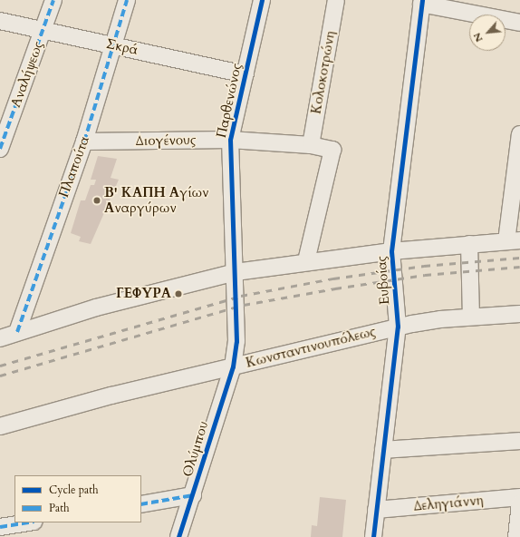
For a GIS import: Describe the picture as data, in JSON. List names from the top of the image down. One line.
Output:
{"streets":{"street":["Σκρά","Κολοκοτρώνη","Αναλήψεως","Παρθενώνος","Διογένους","Πλαπούτα","Ευβοίας","Κωνσταντινουπόλεως","Ολύμπου","Δεληγιάννη"]},"crossings":[["Σκρά","Αναλήψεως"],["Σκρά","Παρθενώνος"],["Σκρά","Πλαπούτα"],["Κολοκοτρώνη","Διογένους"],["Παρθενώνος","Διογένους"],["Παρθενώνος","Κωνσταντινουπόλεως"],["Παρθενώνος","Ολύμπου"],["Διογένους","Πλαπούτα"],["Ευβοίας","Κωνσταντινουπόλεως"],["Ευβοίας","Δεληγιάννη"],["Κωνσταντινουπόλεως","Ολύμπου"]],"places":["Β' ΚΑΠΗ Αγίων Αναργύρων","ΓΕΦΥΡΑ"],"legend":["Cycle path","Path"],"north":"bottom left"}
